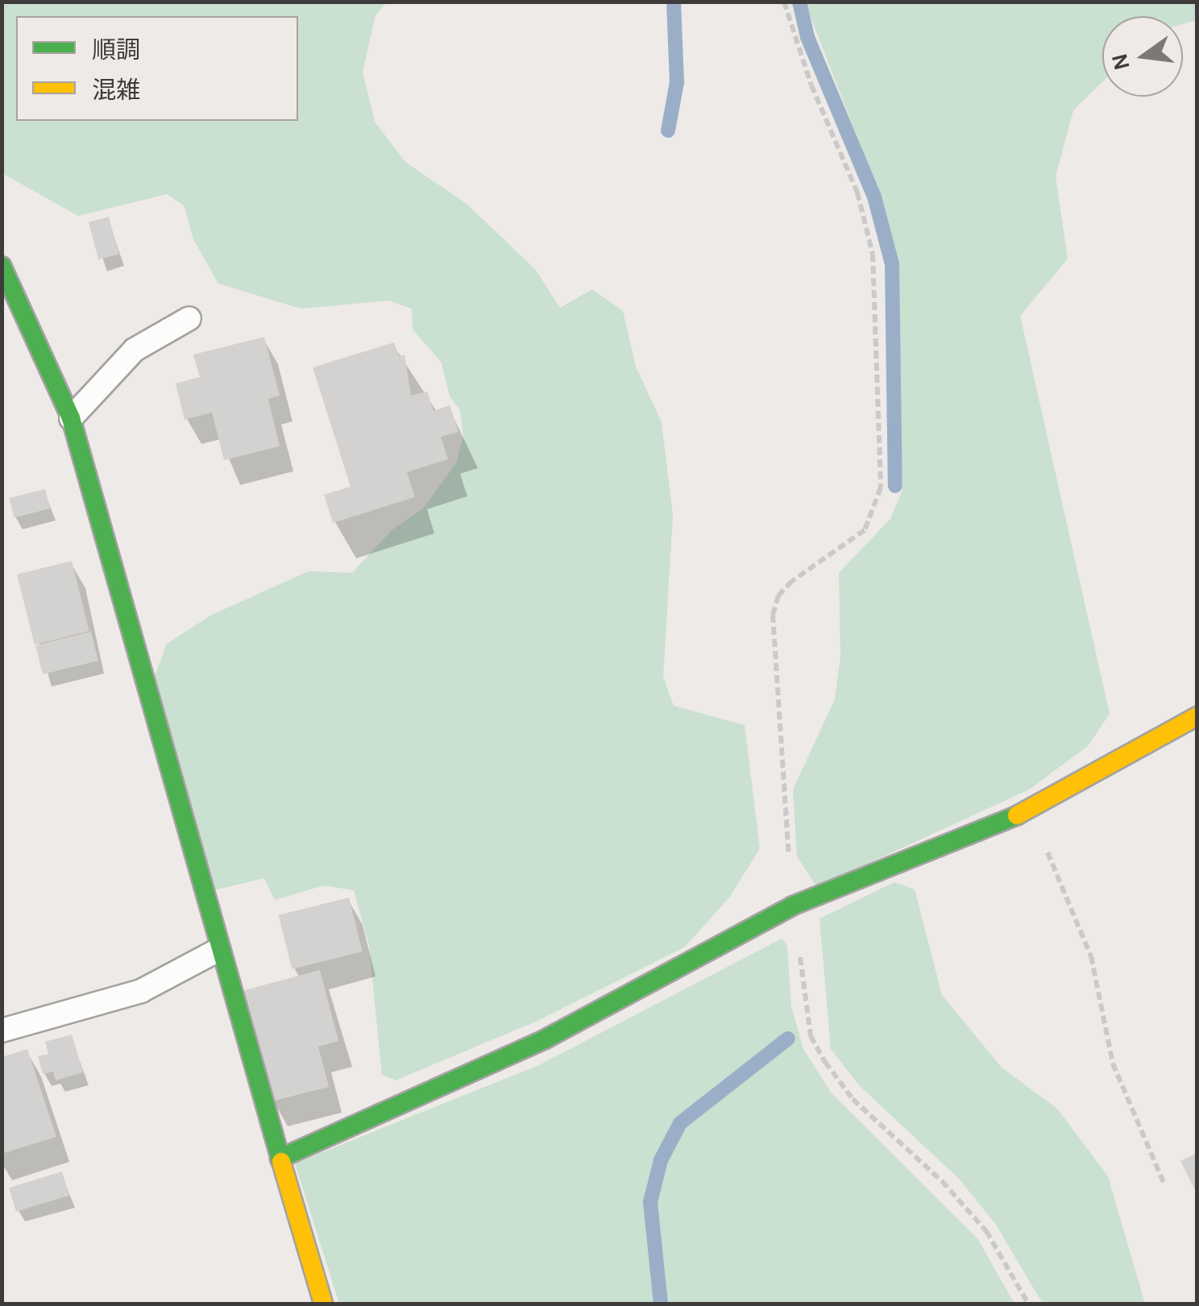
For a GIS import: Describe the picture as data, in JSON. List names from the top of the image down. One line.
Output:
{"legend":["順調","混雑"],"north":"left"}
